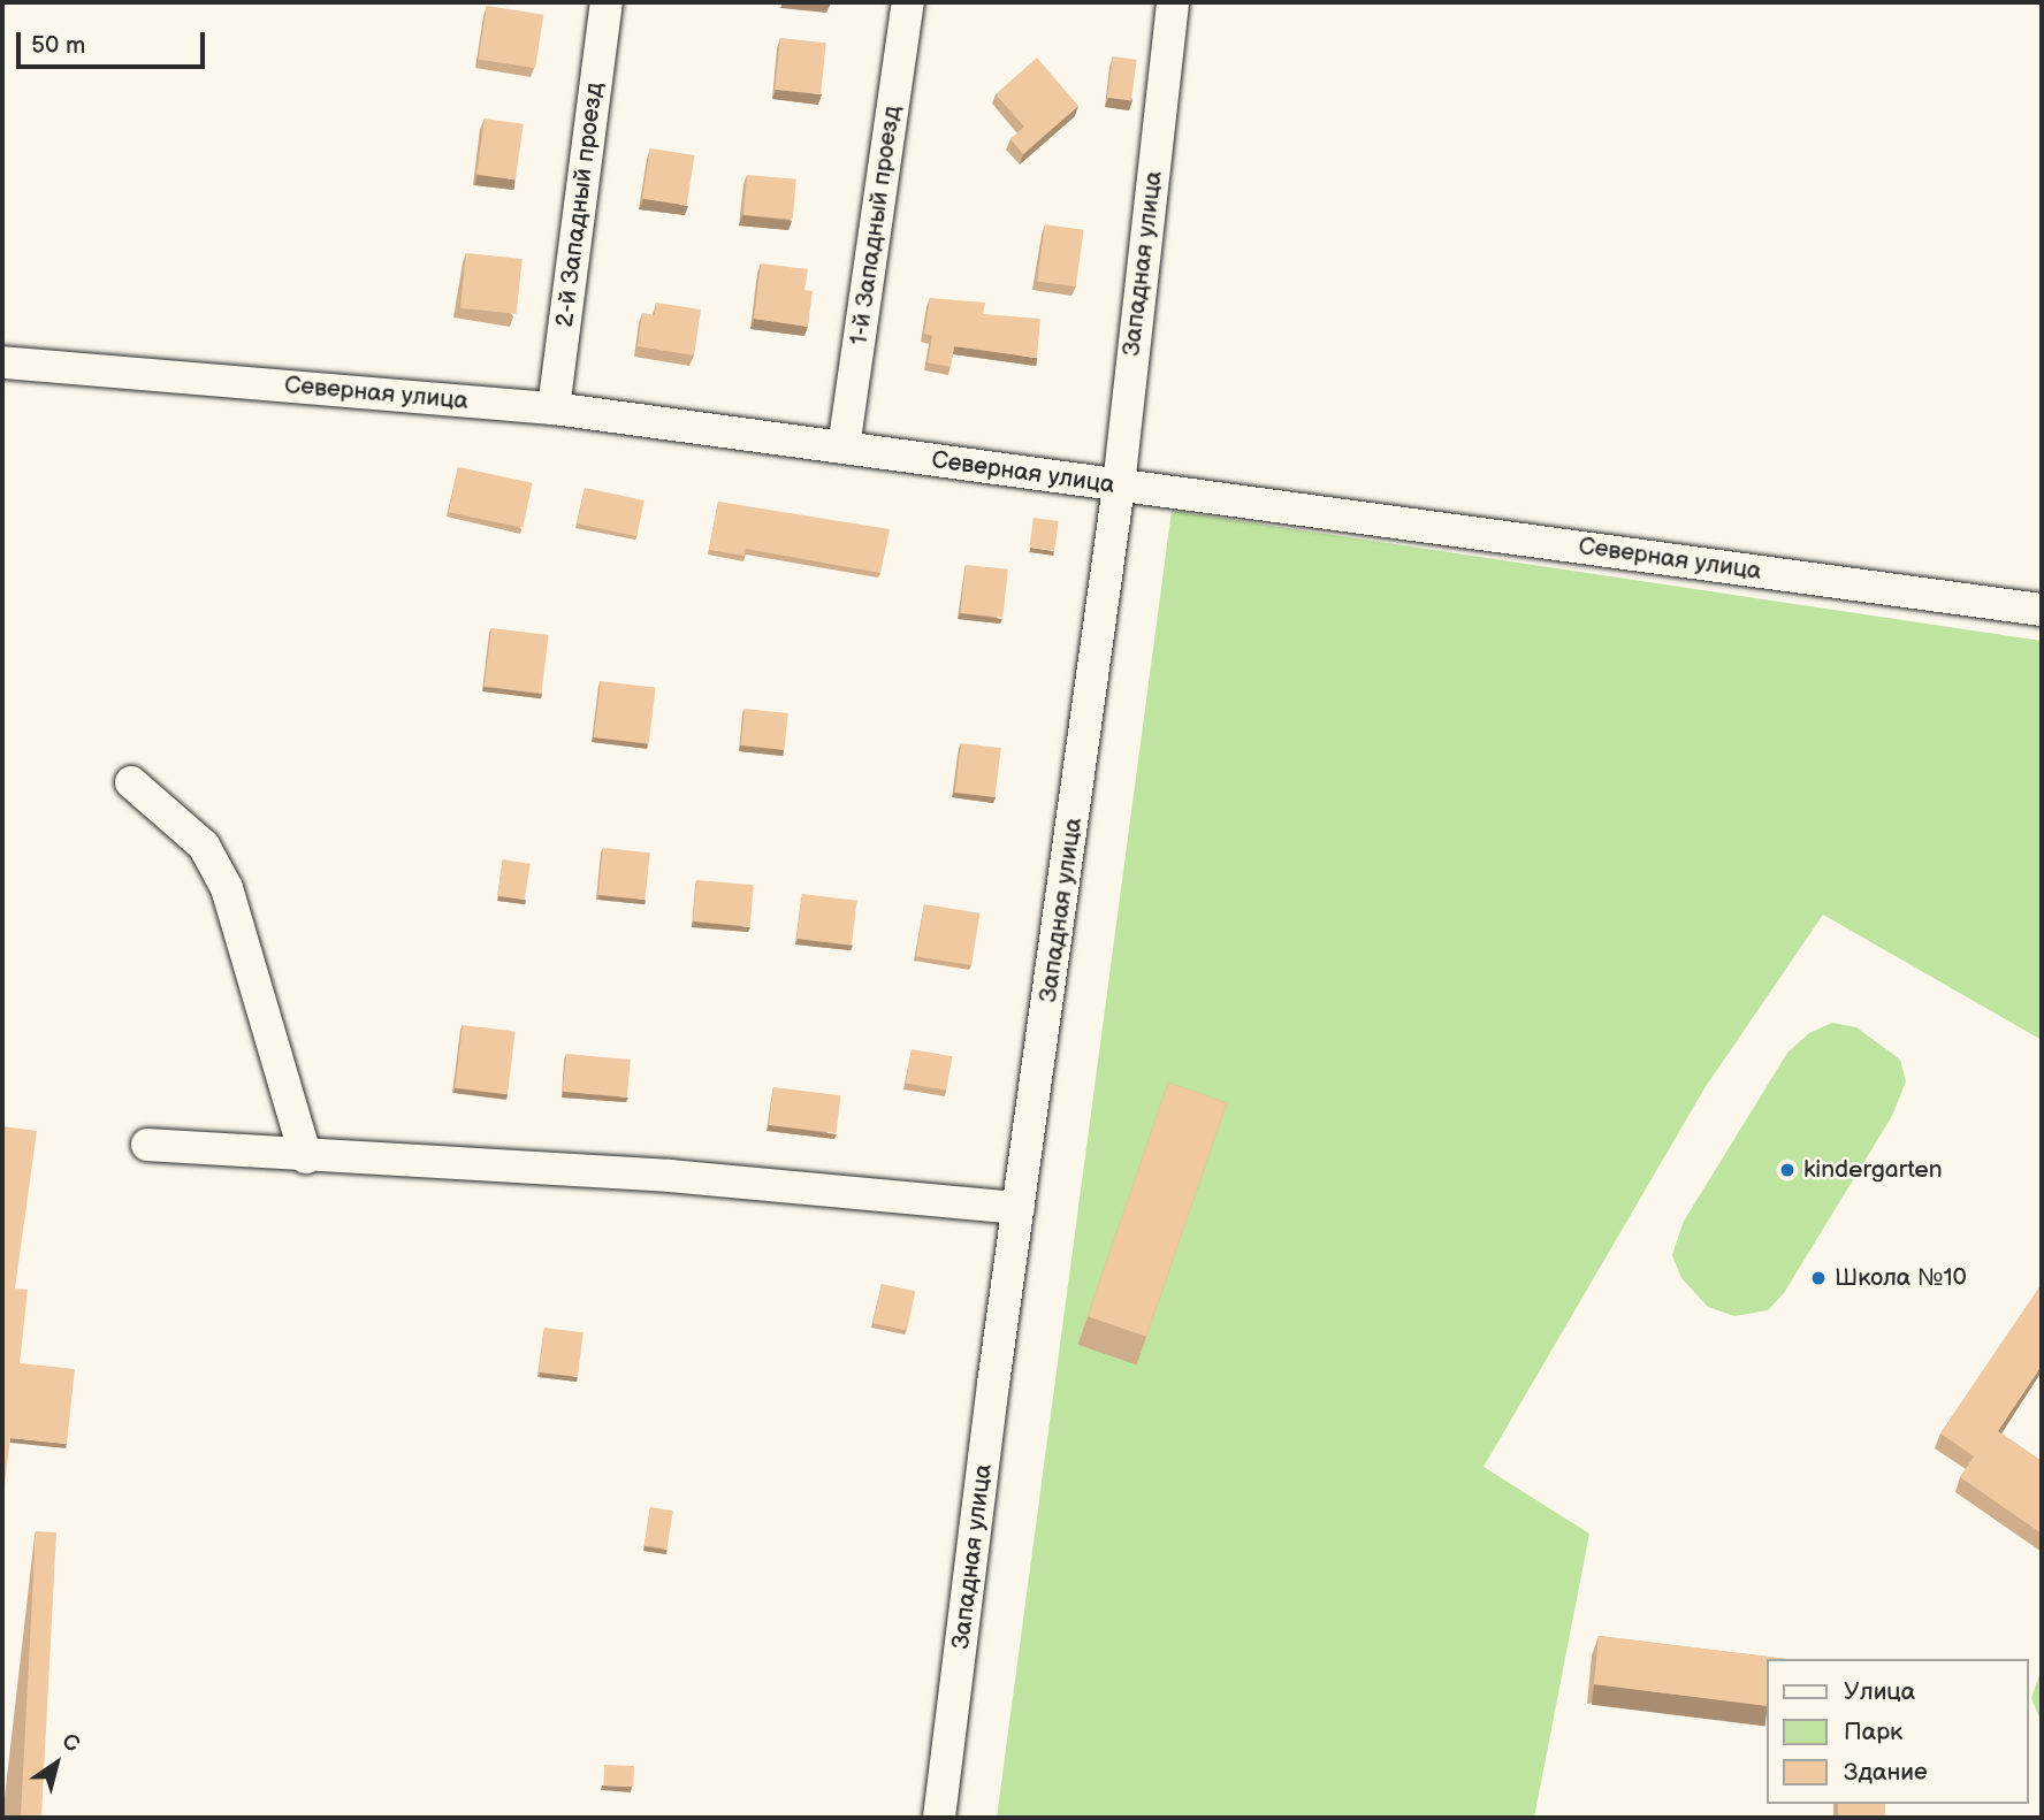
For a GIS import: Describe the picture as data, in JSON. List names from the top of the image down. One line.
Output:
{"streets":{"street":["2-й Западный проезд","1-й Западный проезд","Западная улица","Северная улица"]},"crossings":[["2-й Западный проезд","Северная улица"],["1-й Западный проезд","Северная улица"],["Западная улица","Северная улица"]],"places":["kindergarten","Школа №10"],"legend":["Улица","Парк","Здание"],"scale_bar":"50 m","north":"top right"}
